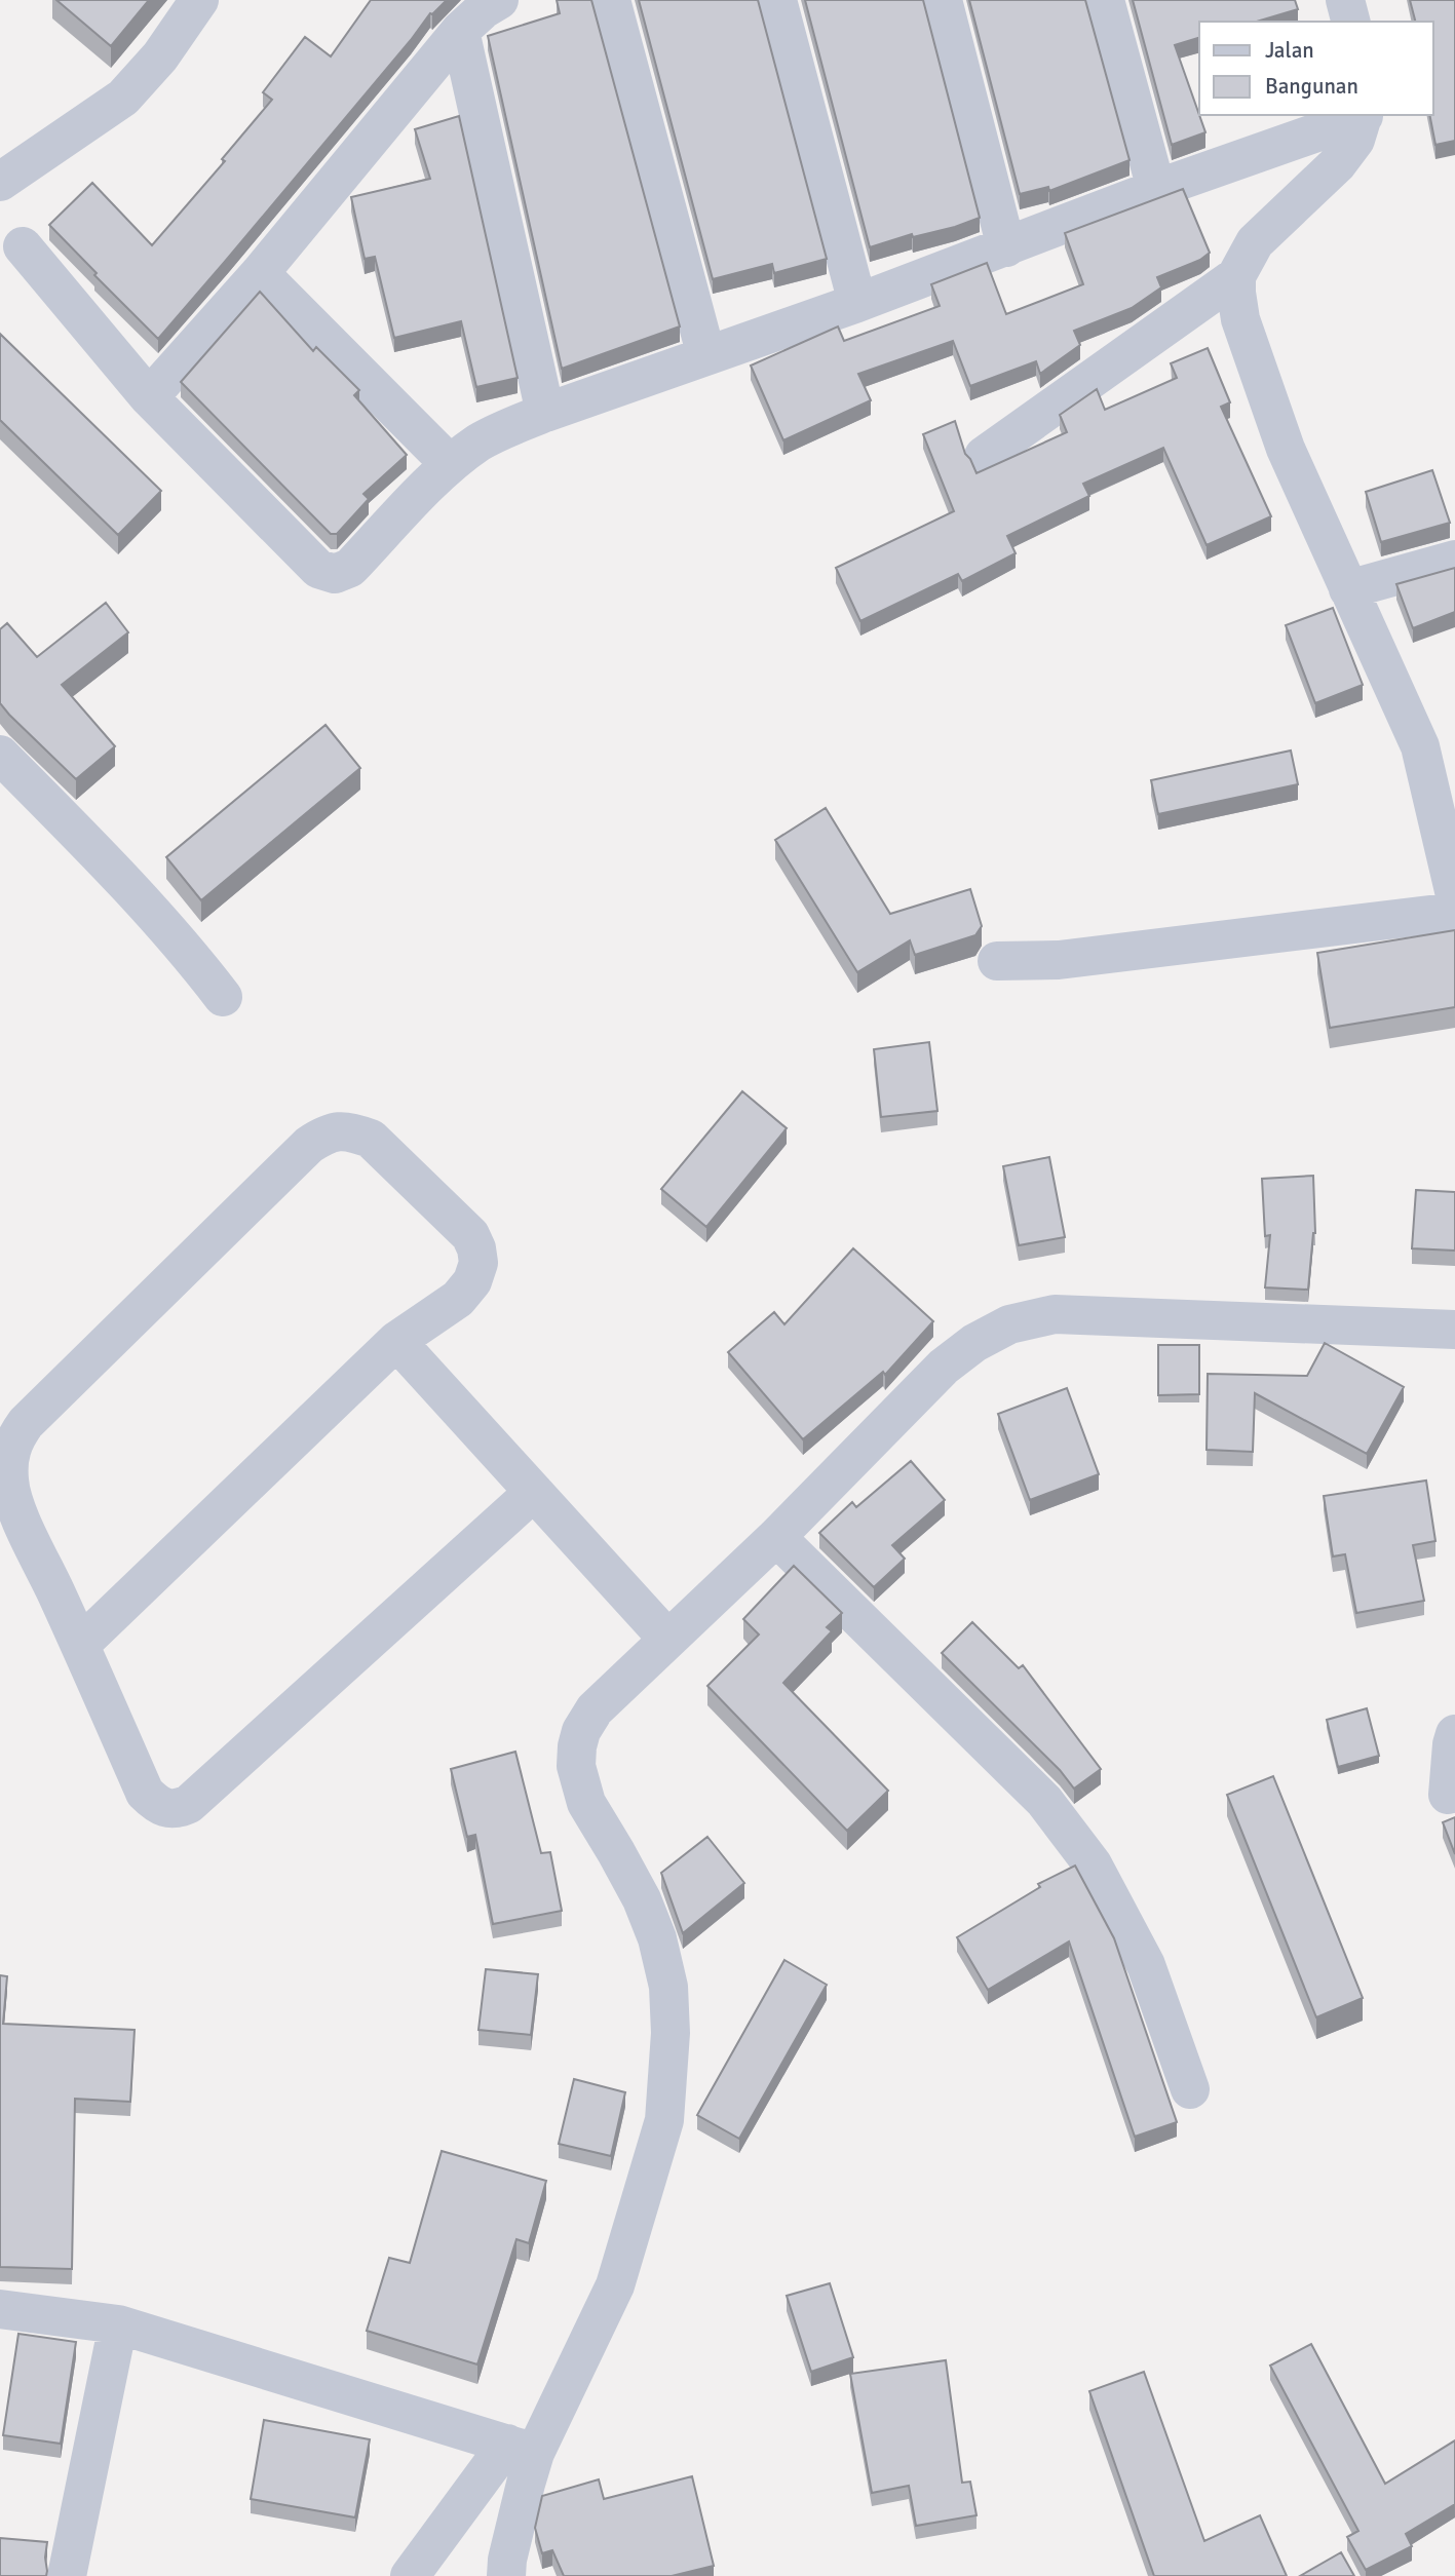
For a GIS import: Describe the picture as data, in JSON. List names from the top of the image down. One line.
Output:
{"legend":["Jalan","Bangunan"]}
